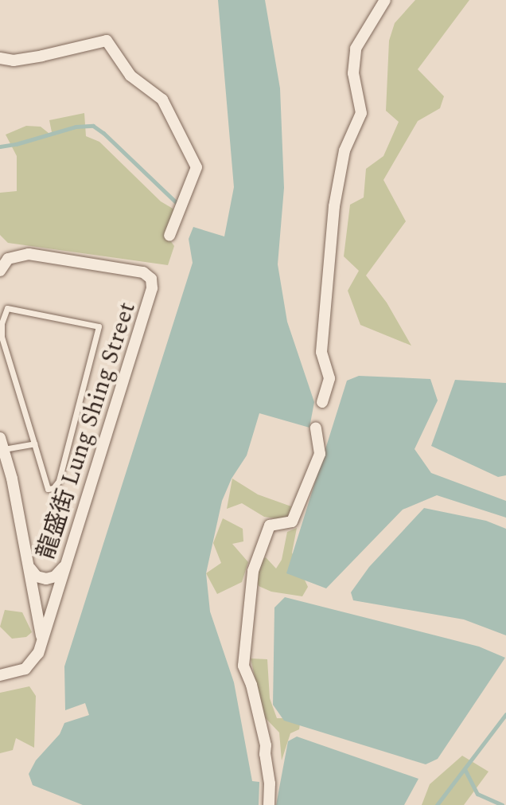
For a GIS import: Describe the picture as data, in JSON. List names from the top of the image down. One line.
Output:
{"streets":{"street":["龍盛街 Lung Shing Street"]}}
